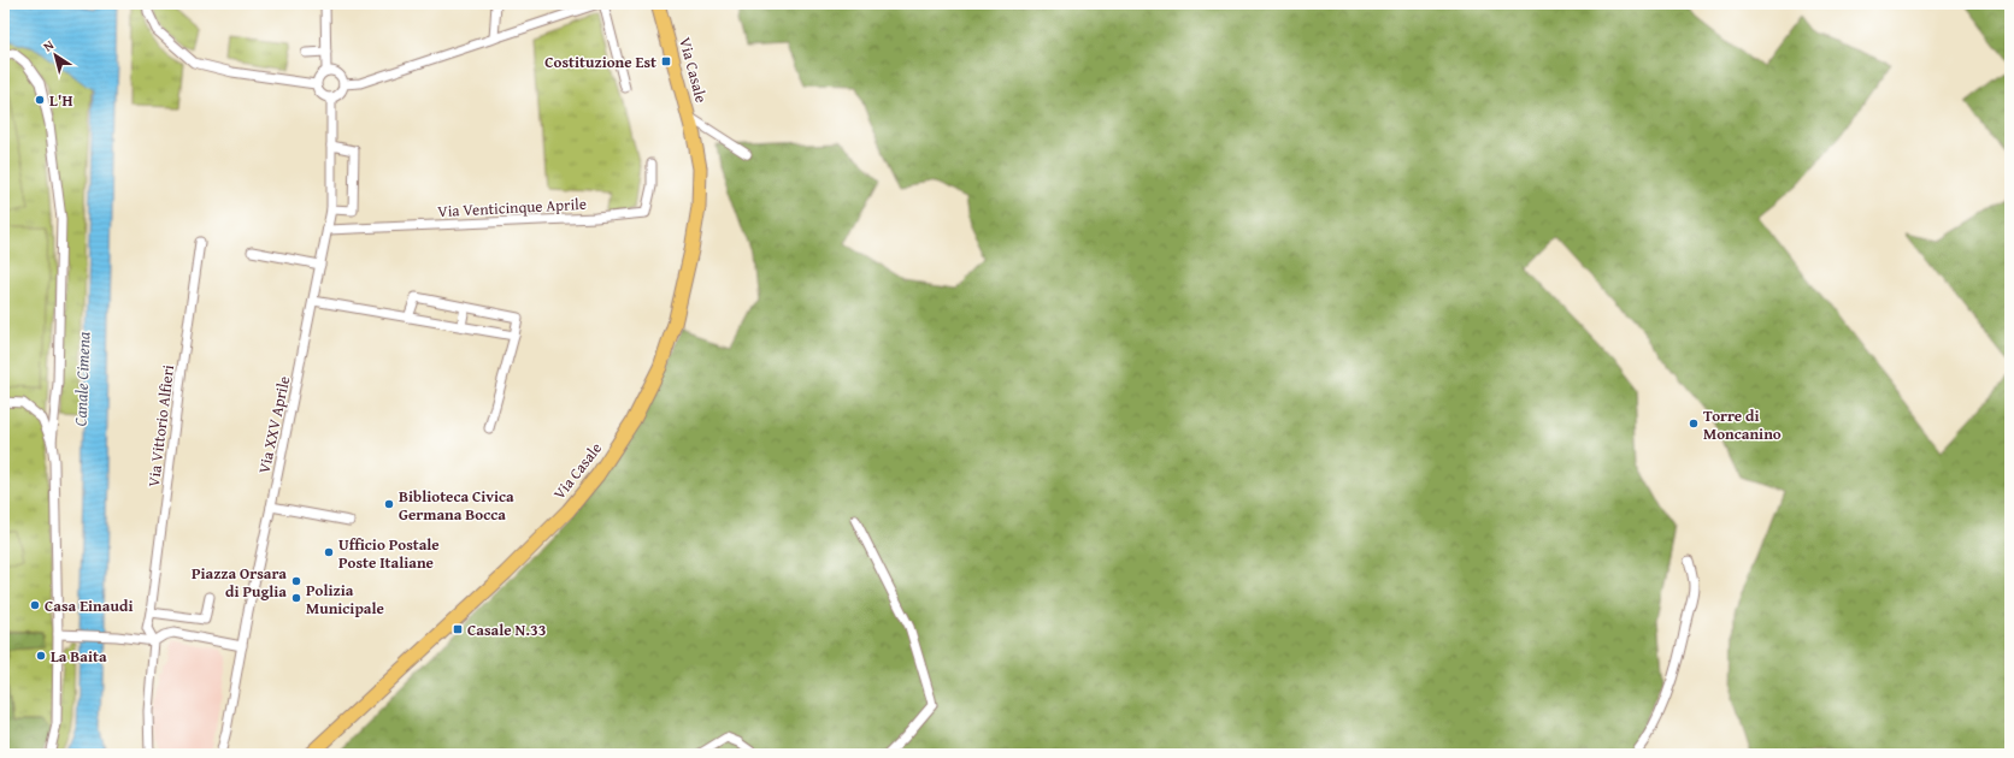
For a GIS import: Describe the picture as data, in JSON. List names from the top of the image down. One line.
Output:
{"streets":{"main road":["Via Casale"],"street":["Via Venticinque Aprile","Via XXV Aprile","Via Vittorio Alfieri"]},"crossings":[["Via Venticinque Aprile","Via XXV Aprile"]],"water":["Canale Cimena"],"places":{"transit":["Costituzione Est","Casale N.33"],"other":["L'H","Torre di Moncanino","Biblioteca Civica Germana Bocca","Ufficio Postale Poste Italiane","Piazza Orsara di Puglia","Polizia Municipale","Casa Einaudi","La Baita"]},"north":"top left"}
